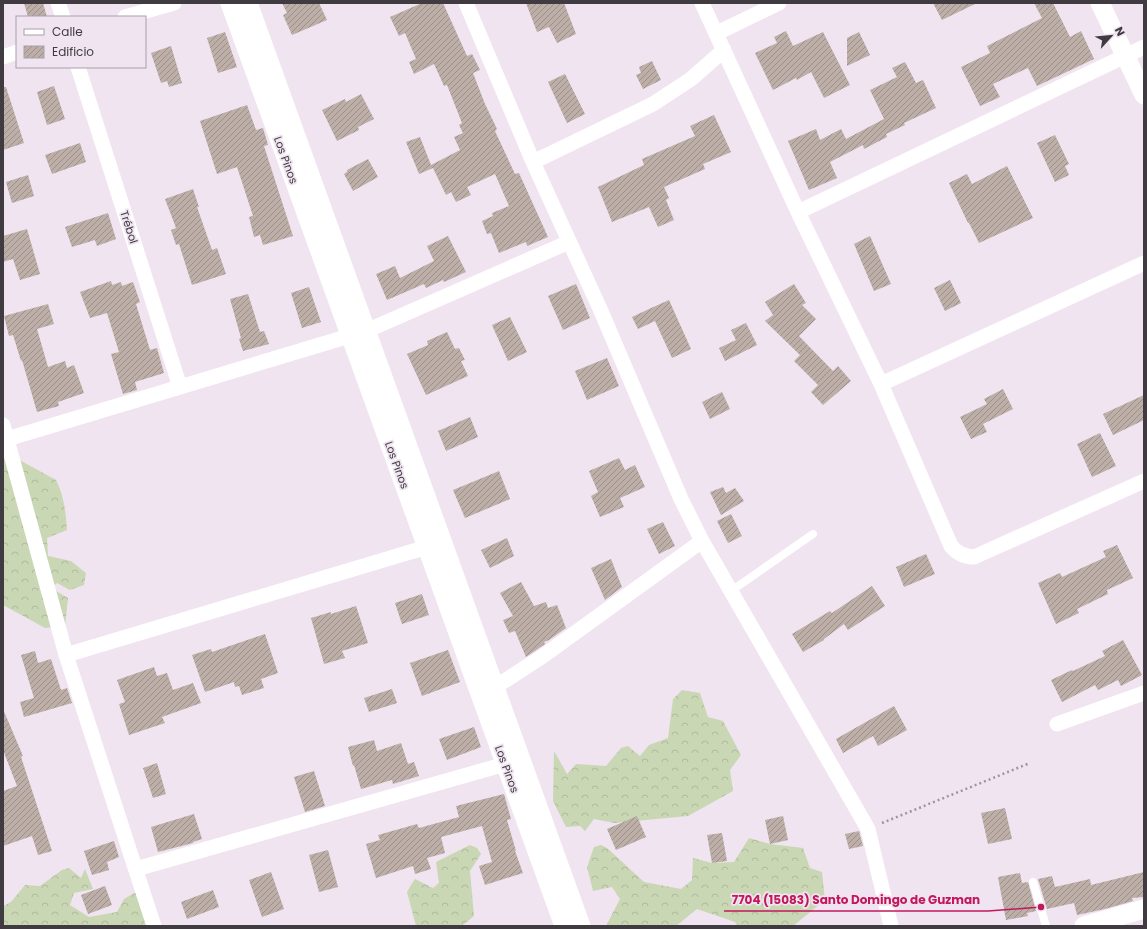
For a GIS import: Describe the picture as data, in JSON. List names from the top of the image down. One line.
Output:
{"streets":{"street":["Los Pinos","Trébol"]},"places":["7704 (15083) Santo Domingo de Guzman"],"legend":["Calle","Edificio"],"north":"top right"}
